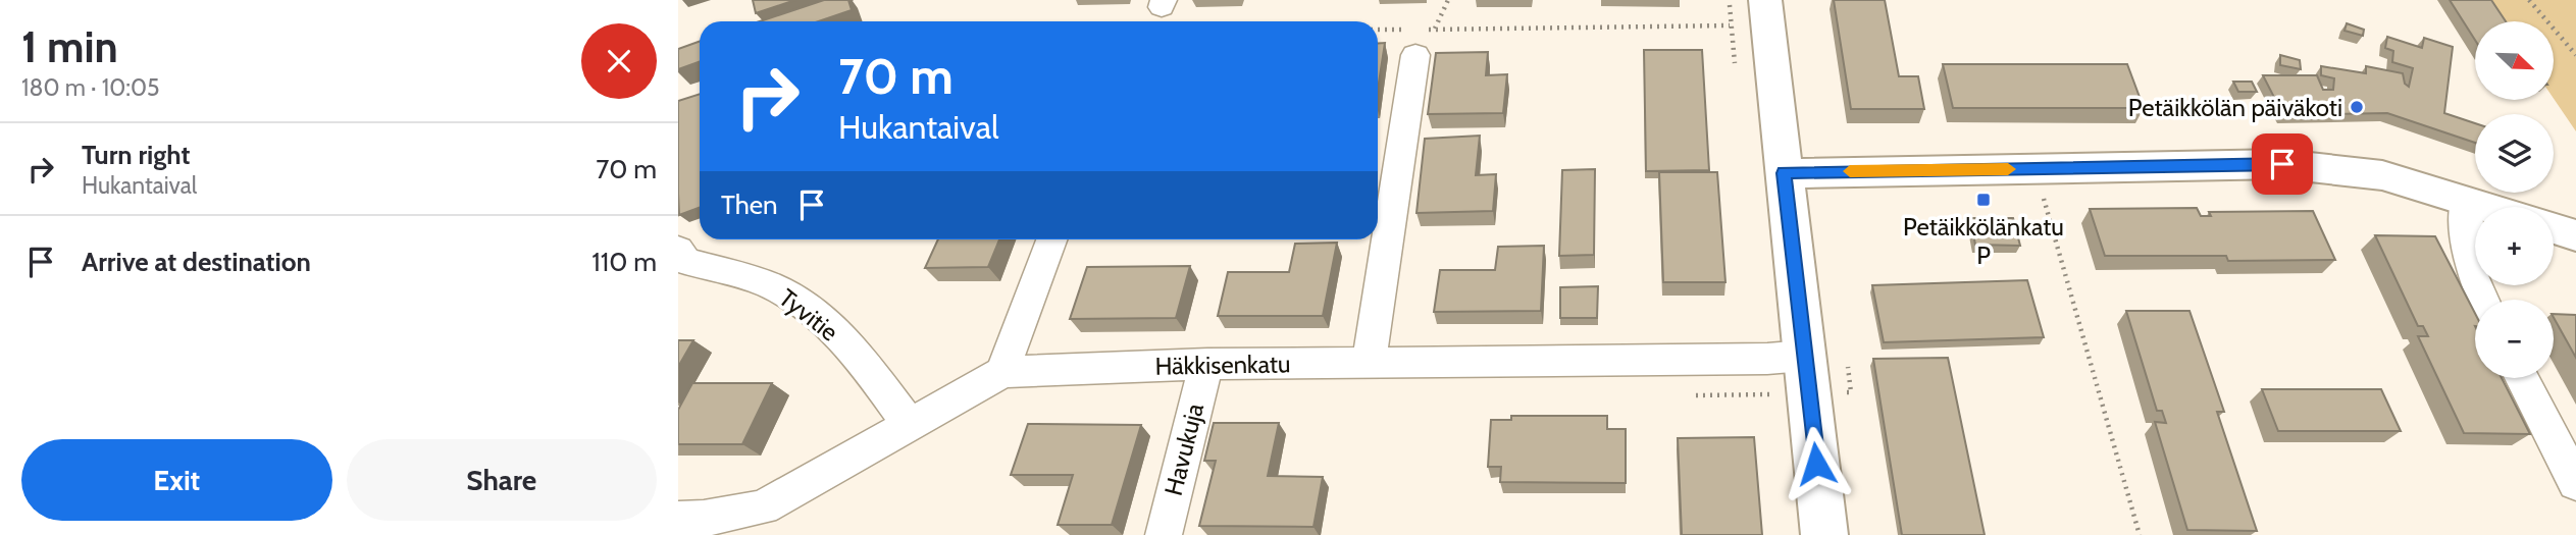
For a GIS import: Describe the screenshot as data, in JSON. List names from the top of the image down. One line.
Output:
{"streets":{"street":["Tyvitie","Häkkisenkatu","Havukuja"]},"crossings":[["Tyvitie","Häkkisenkatu"],["Häkkisenkatu","Havukuja"]],"places":{"other":["Petäikkölän päiväkoti"],"transit":["Petäikkölänkatu P"]},"north":"bottom right","page":{"heading":["1 min","180 m · 10:05"],"map_buttons":["+","−"],"turn":["70 m","Hukantaival"],"list":[{"name":"Turn right","note":"Hukantaival","value":"70 m"},{"name":"Arrive at destination","value":"110 m"}],"then":"Then","buttons":["Exit","Share"]}}
